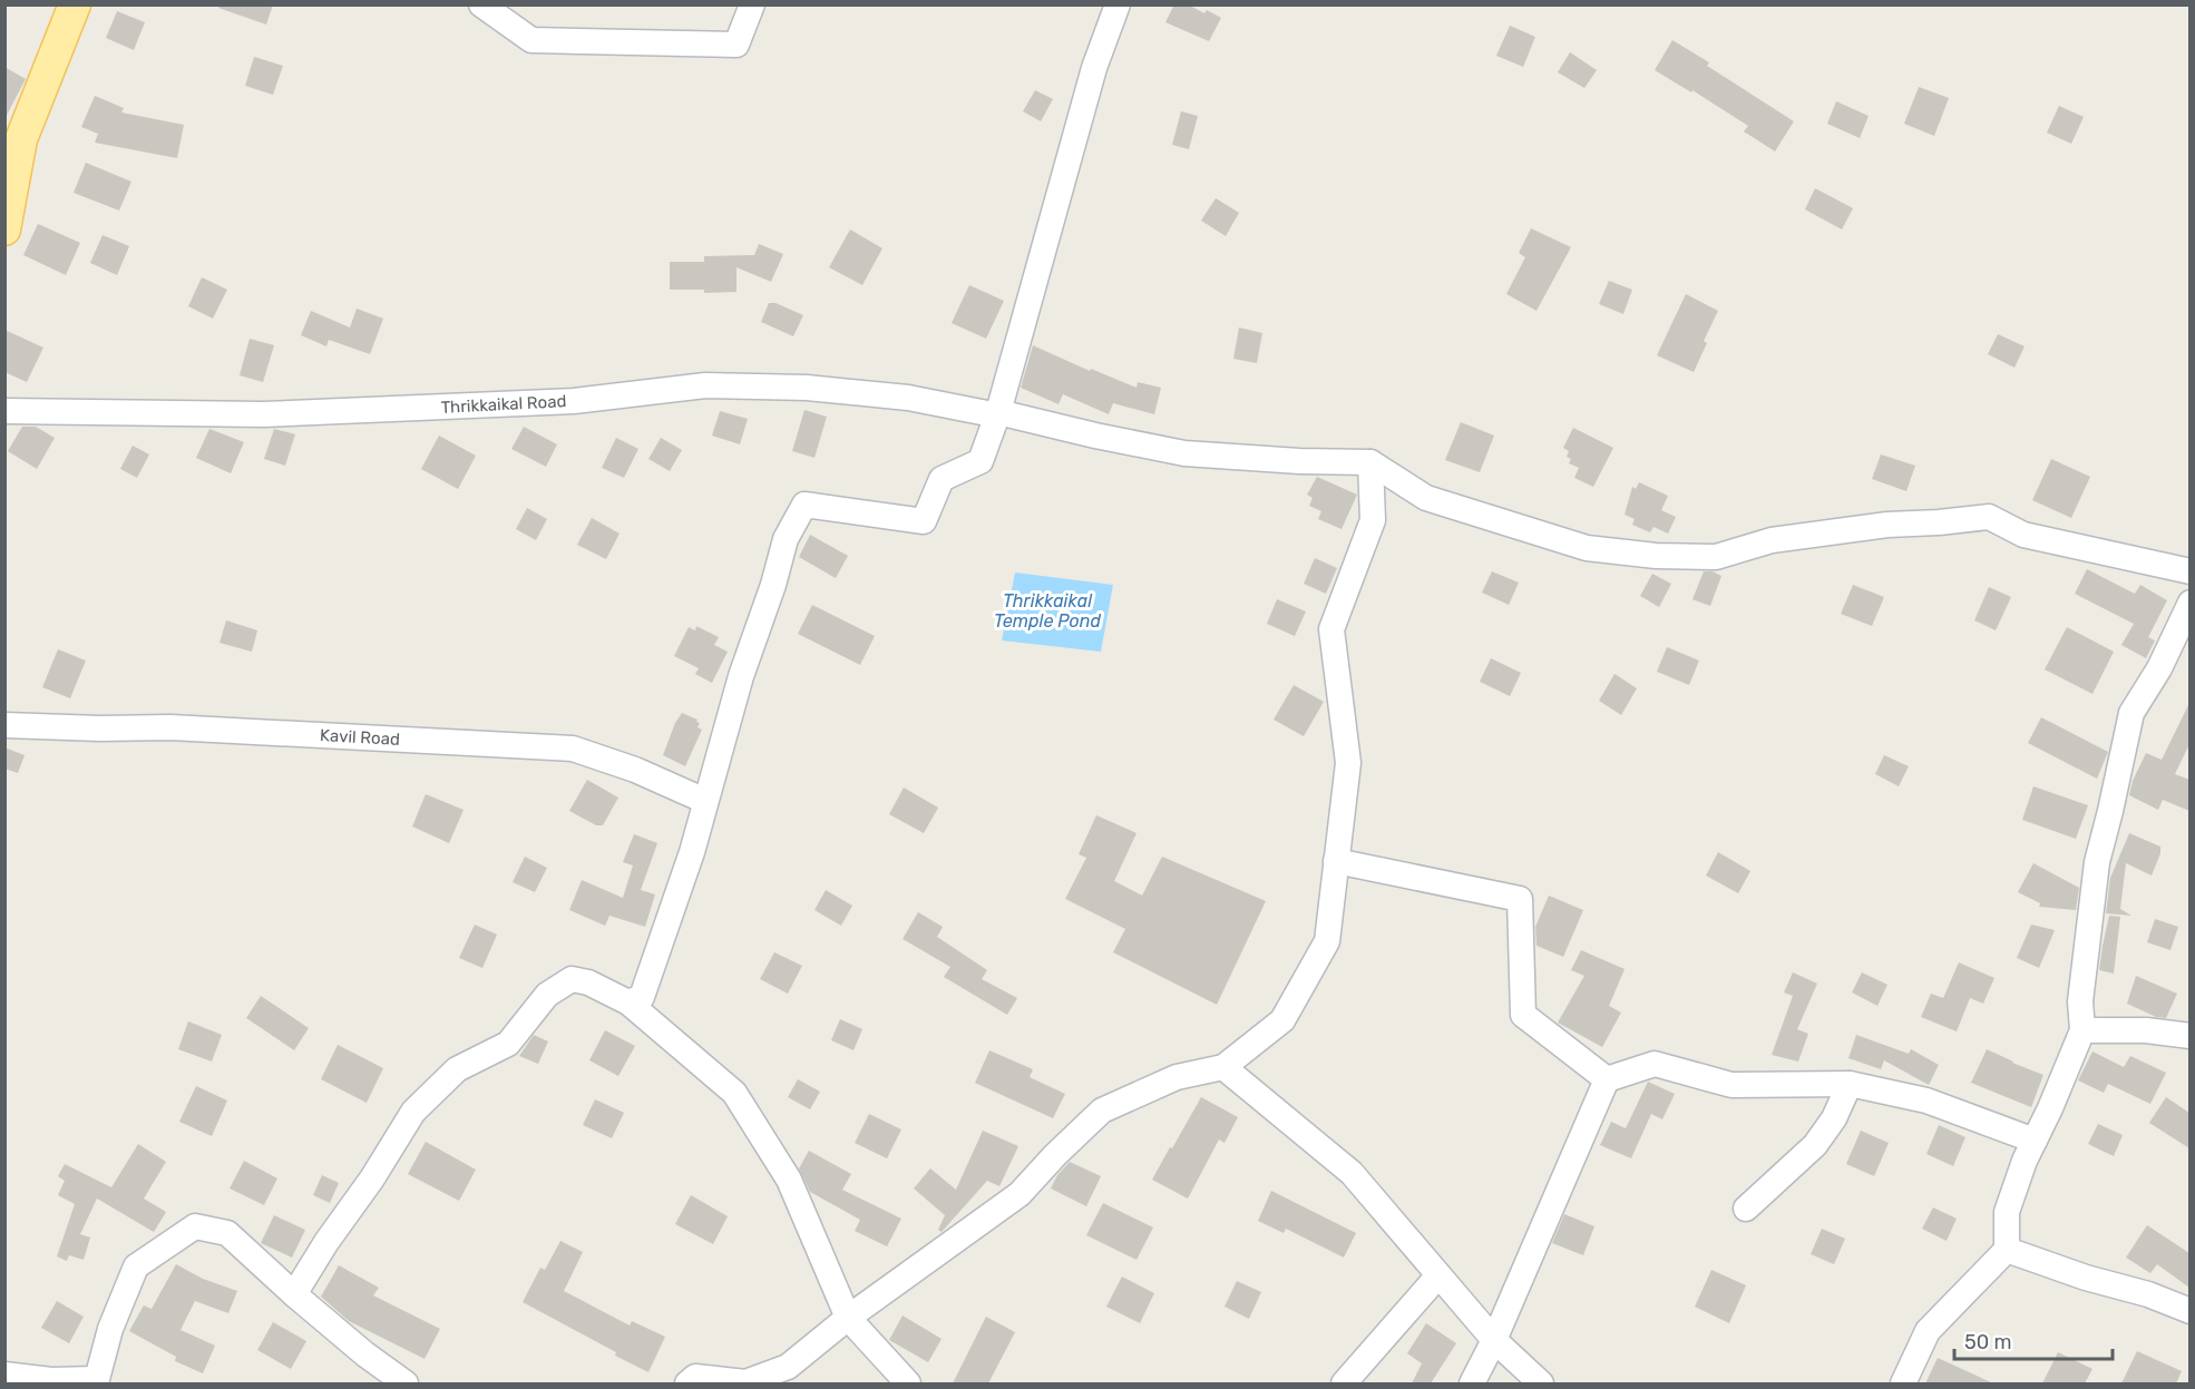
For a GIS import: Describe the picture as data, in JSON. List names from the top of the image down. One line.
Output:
{"streets":{"street":["Thrikkaikal Road","Kavil Road"]},"water":["Thrikkaikal Temple Pond"],"scale_bar":"50 m"}
